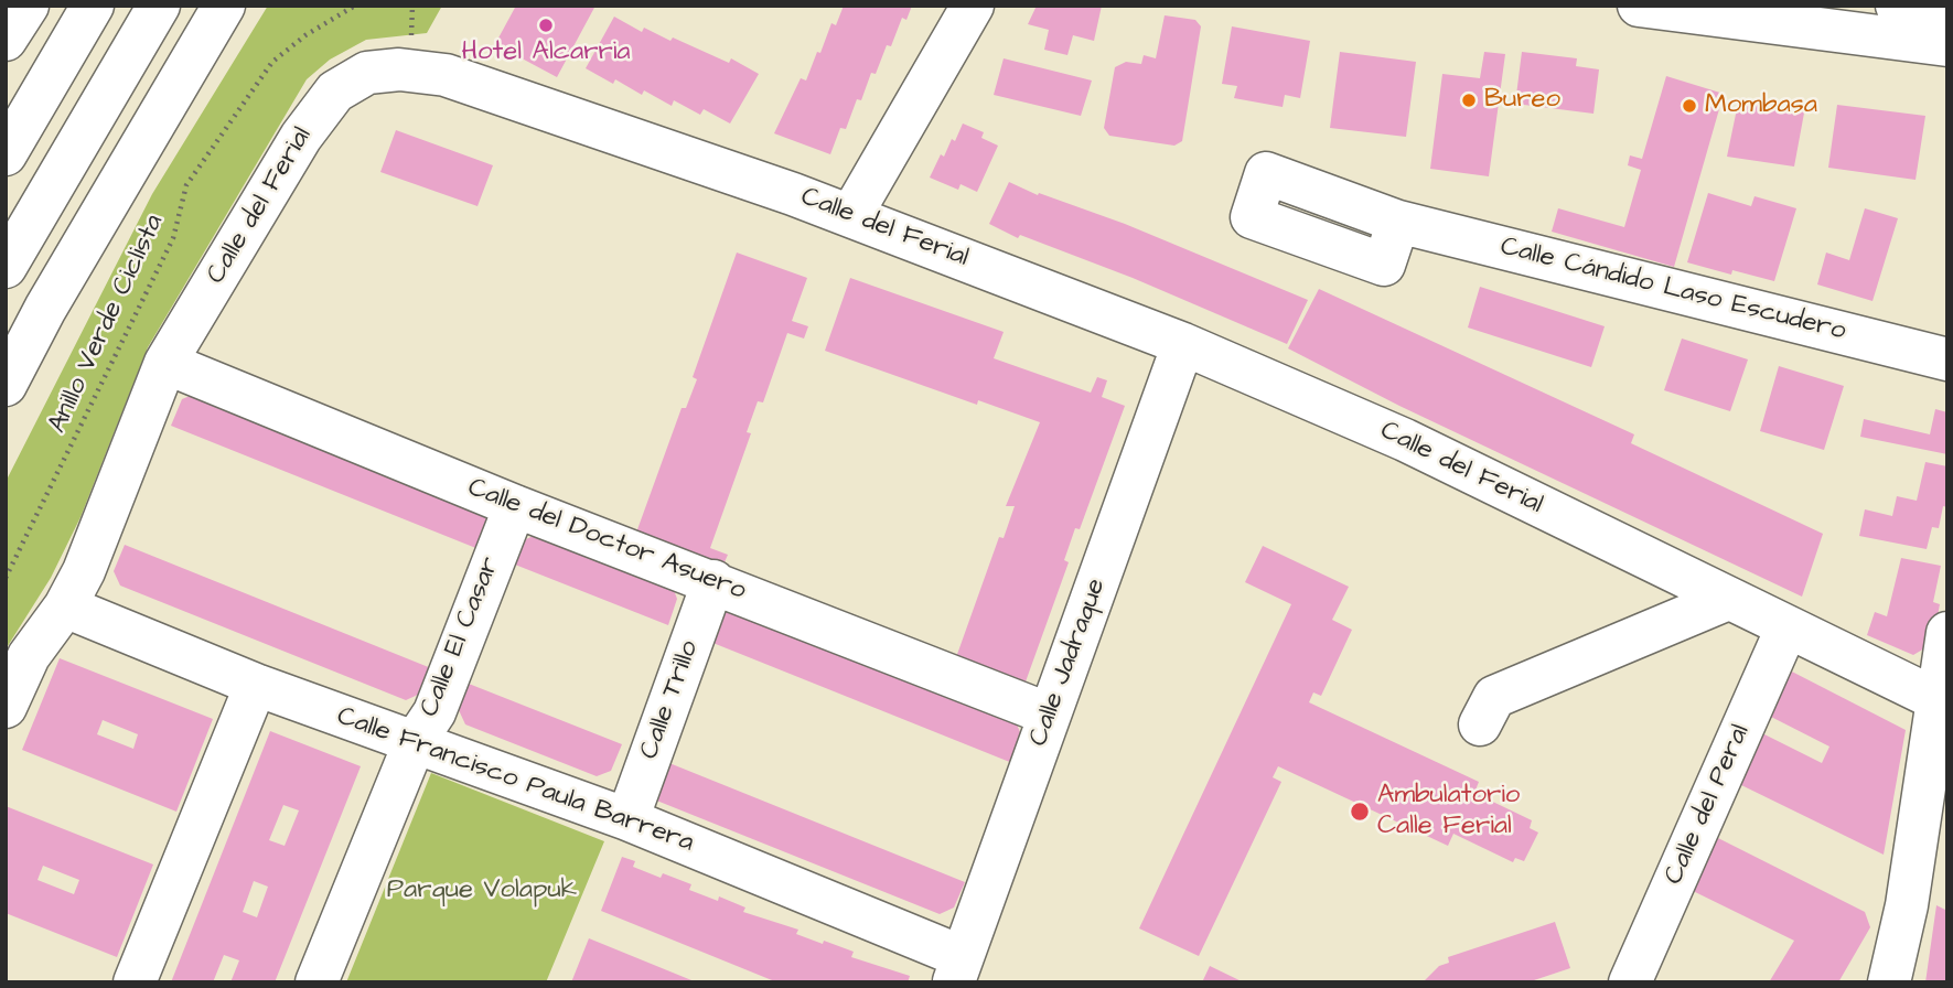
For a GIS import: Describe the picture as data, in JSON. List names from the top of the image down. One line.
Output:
{"streets":{"main road":["Calle del Ferial","Calle Cándido Laso Escudero","Calle del Doctor Asuero","Calle El Casar","Calle Jadraque","Calle Trillo","Calle Francisco Paula Barrera","Calle del Peral"],"path":["Anillo Verde Ciclista"]},"crossings":[["Calle del Ferial","Calle del Doctor Asuero"],["Calle del Ferial","Calle Jadraque"],["Calle del Ferial","Calle Francisco Paula Barrera"],["Calle del Ferial","Calle del Peral"],["Calle del Doctor Asuero","Calle El Casar"],["Calle del Doctor Asuero","Calle Jadraque"],["Calle del Doctor Asuero","Calle Trillo"],["Calle El Casar","Calle Francisco Paula Barrera"],["Calle Jadraque","Calle Francisco Paula Barrera"],["Calle Trillo","Calle Francisco Paula Barrera"]],"parks":["Parque Volapuk"],"places":["Hotel Alcarria","Bureo","Mombasa","Ambulatorio Calle Ferial"]}
